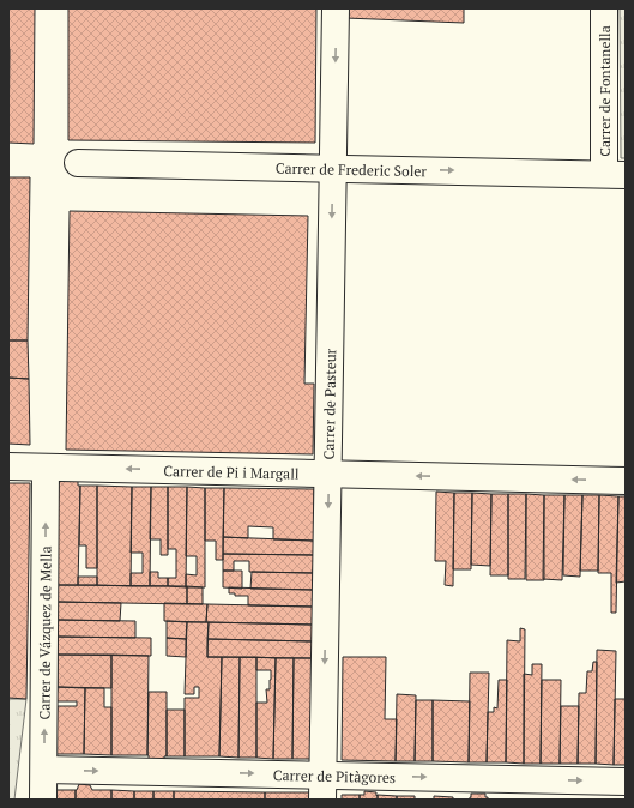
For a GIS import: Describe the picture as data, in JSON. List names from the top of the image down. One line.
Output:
{"streets":{"street":["Carrer de Fontanella","Carrer de Frederic Soler","Carrer de Pasteur","Carrer de Pi i Margall","Carrer de Vázquez de Mella","Carrer de Pitàgores"]},"crossings":[["Carrer de Fontanella","Carrer de Frederic Soler"],["Carrer de Frederic Soler","Carrer de Pasteur"],["Carrer de Pasteur","Carrer de Pi i Margall"],["Carrer de Pasteur","Carrer de Pitàgores"],["Carrer de Pi i Margall","Carrer de Vázquez de Mella"],["Carrer de Vázquez de Mella","Carrer de Pitàgores"]],"one_way":["Carrer de Frederic Soler","Carrer de Pasteur","Carrer de Pi i Margall","Carrer de Vázquez de Mella","Carrer de Pitàgores"]}
